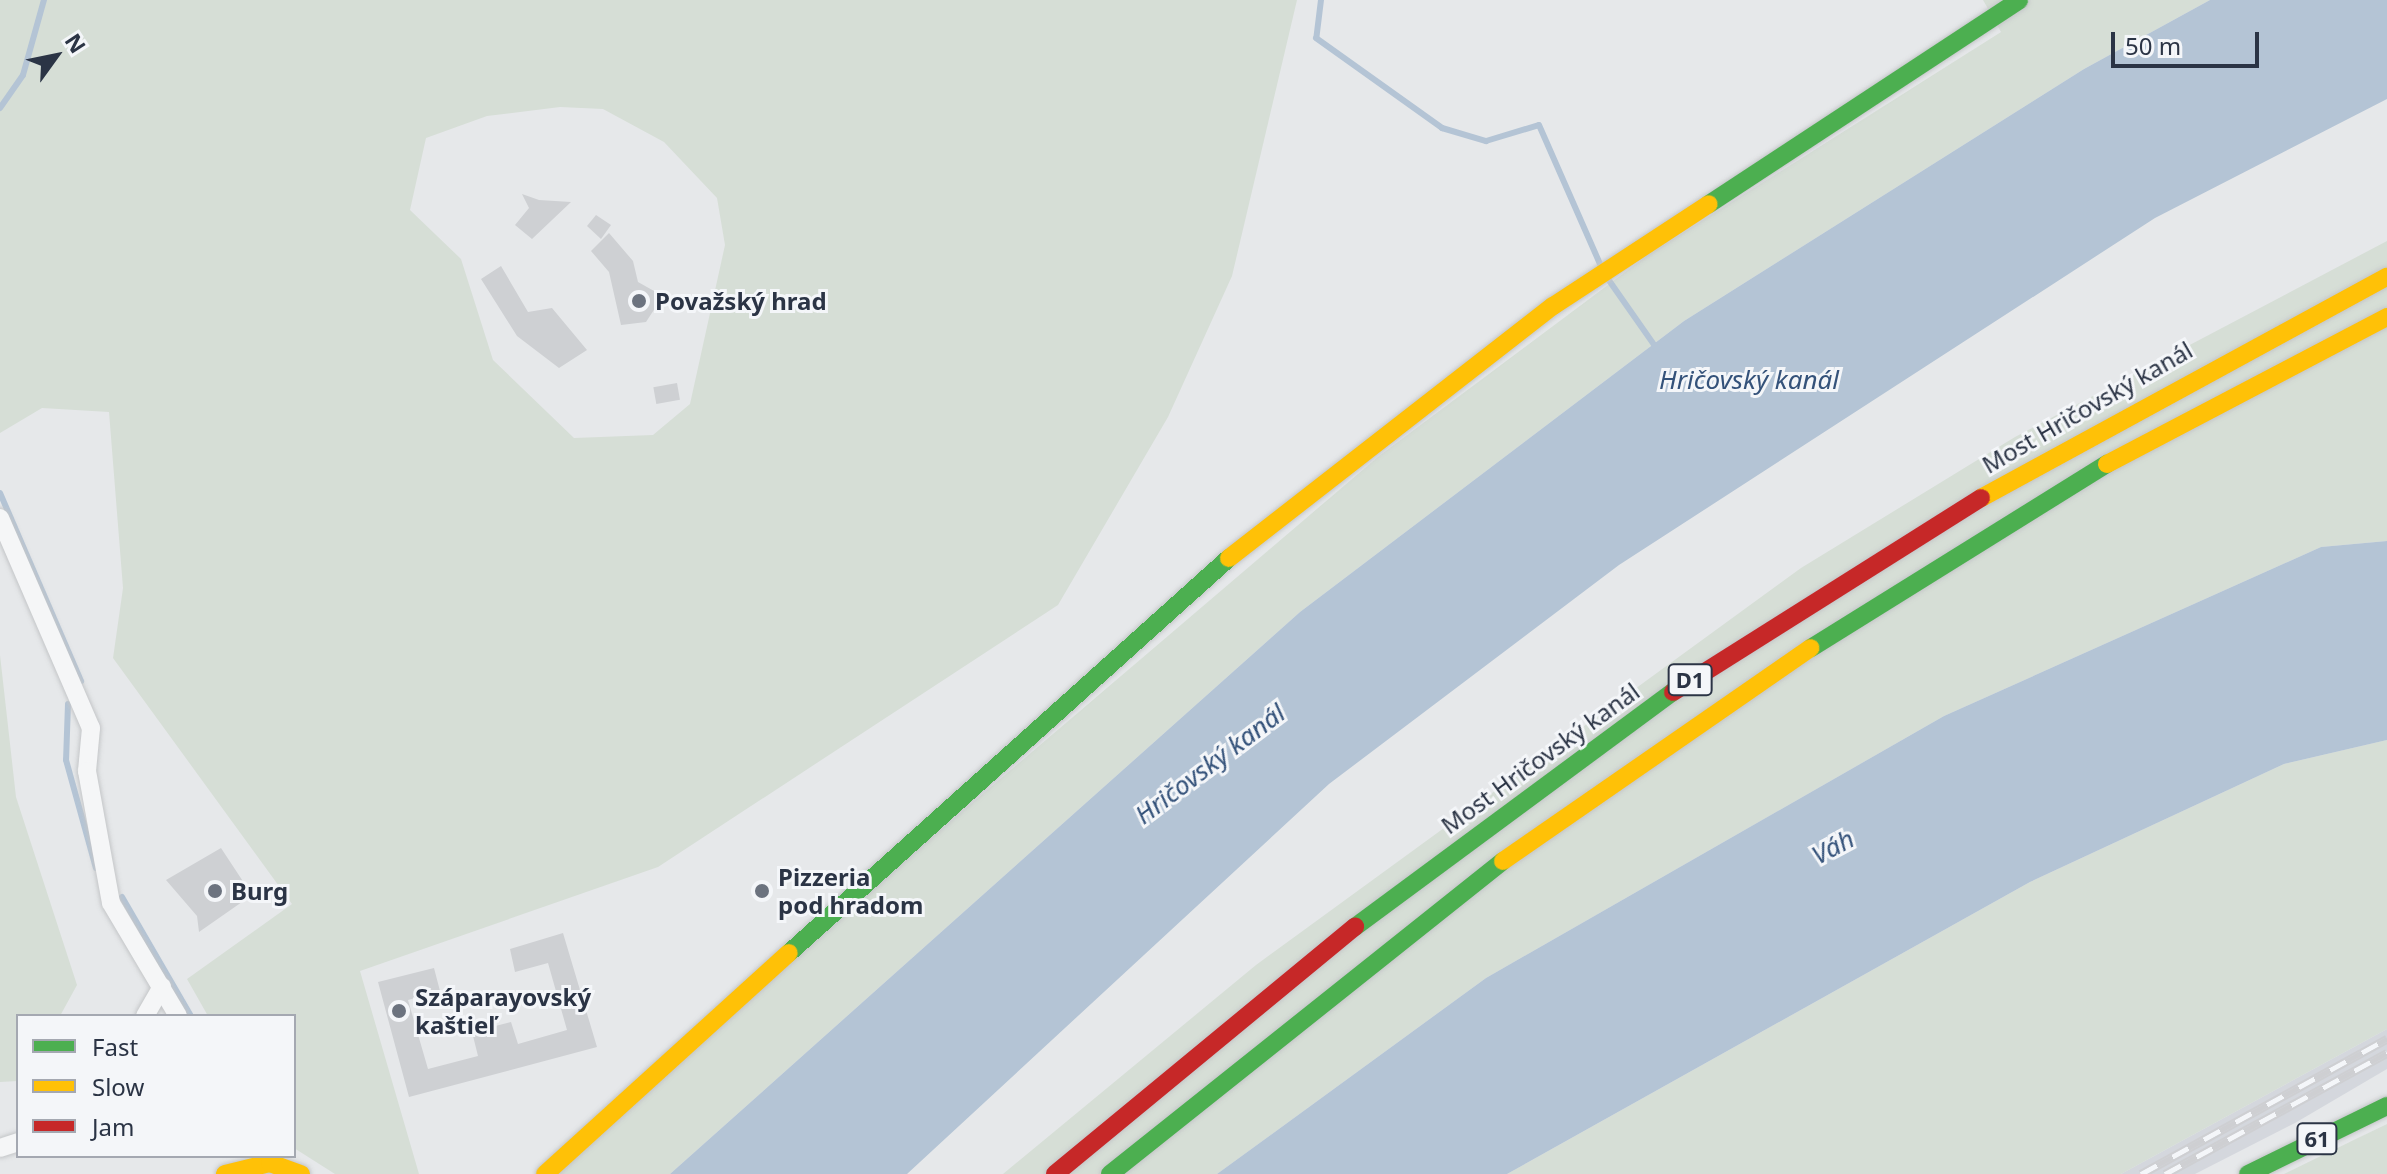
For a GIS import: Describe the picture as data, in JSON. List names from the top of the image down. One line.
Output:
{"streets":{"main road":["Most Hričovský kanál","D1","61"]},"water":["Hričovský kanál","Váh"],"places":["Považský hrad","Burg","Pizzeria pod hradom","Száparayovský kaštieľ"],"legend":["Fast","Slow","Jam"],"scale_bar":"50 m","north":"top right"}
